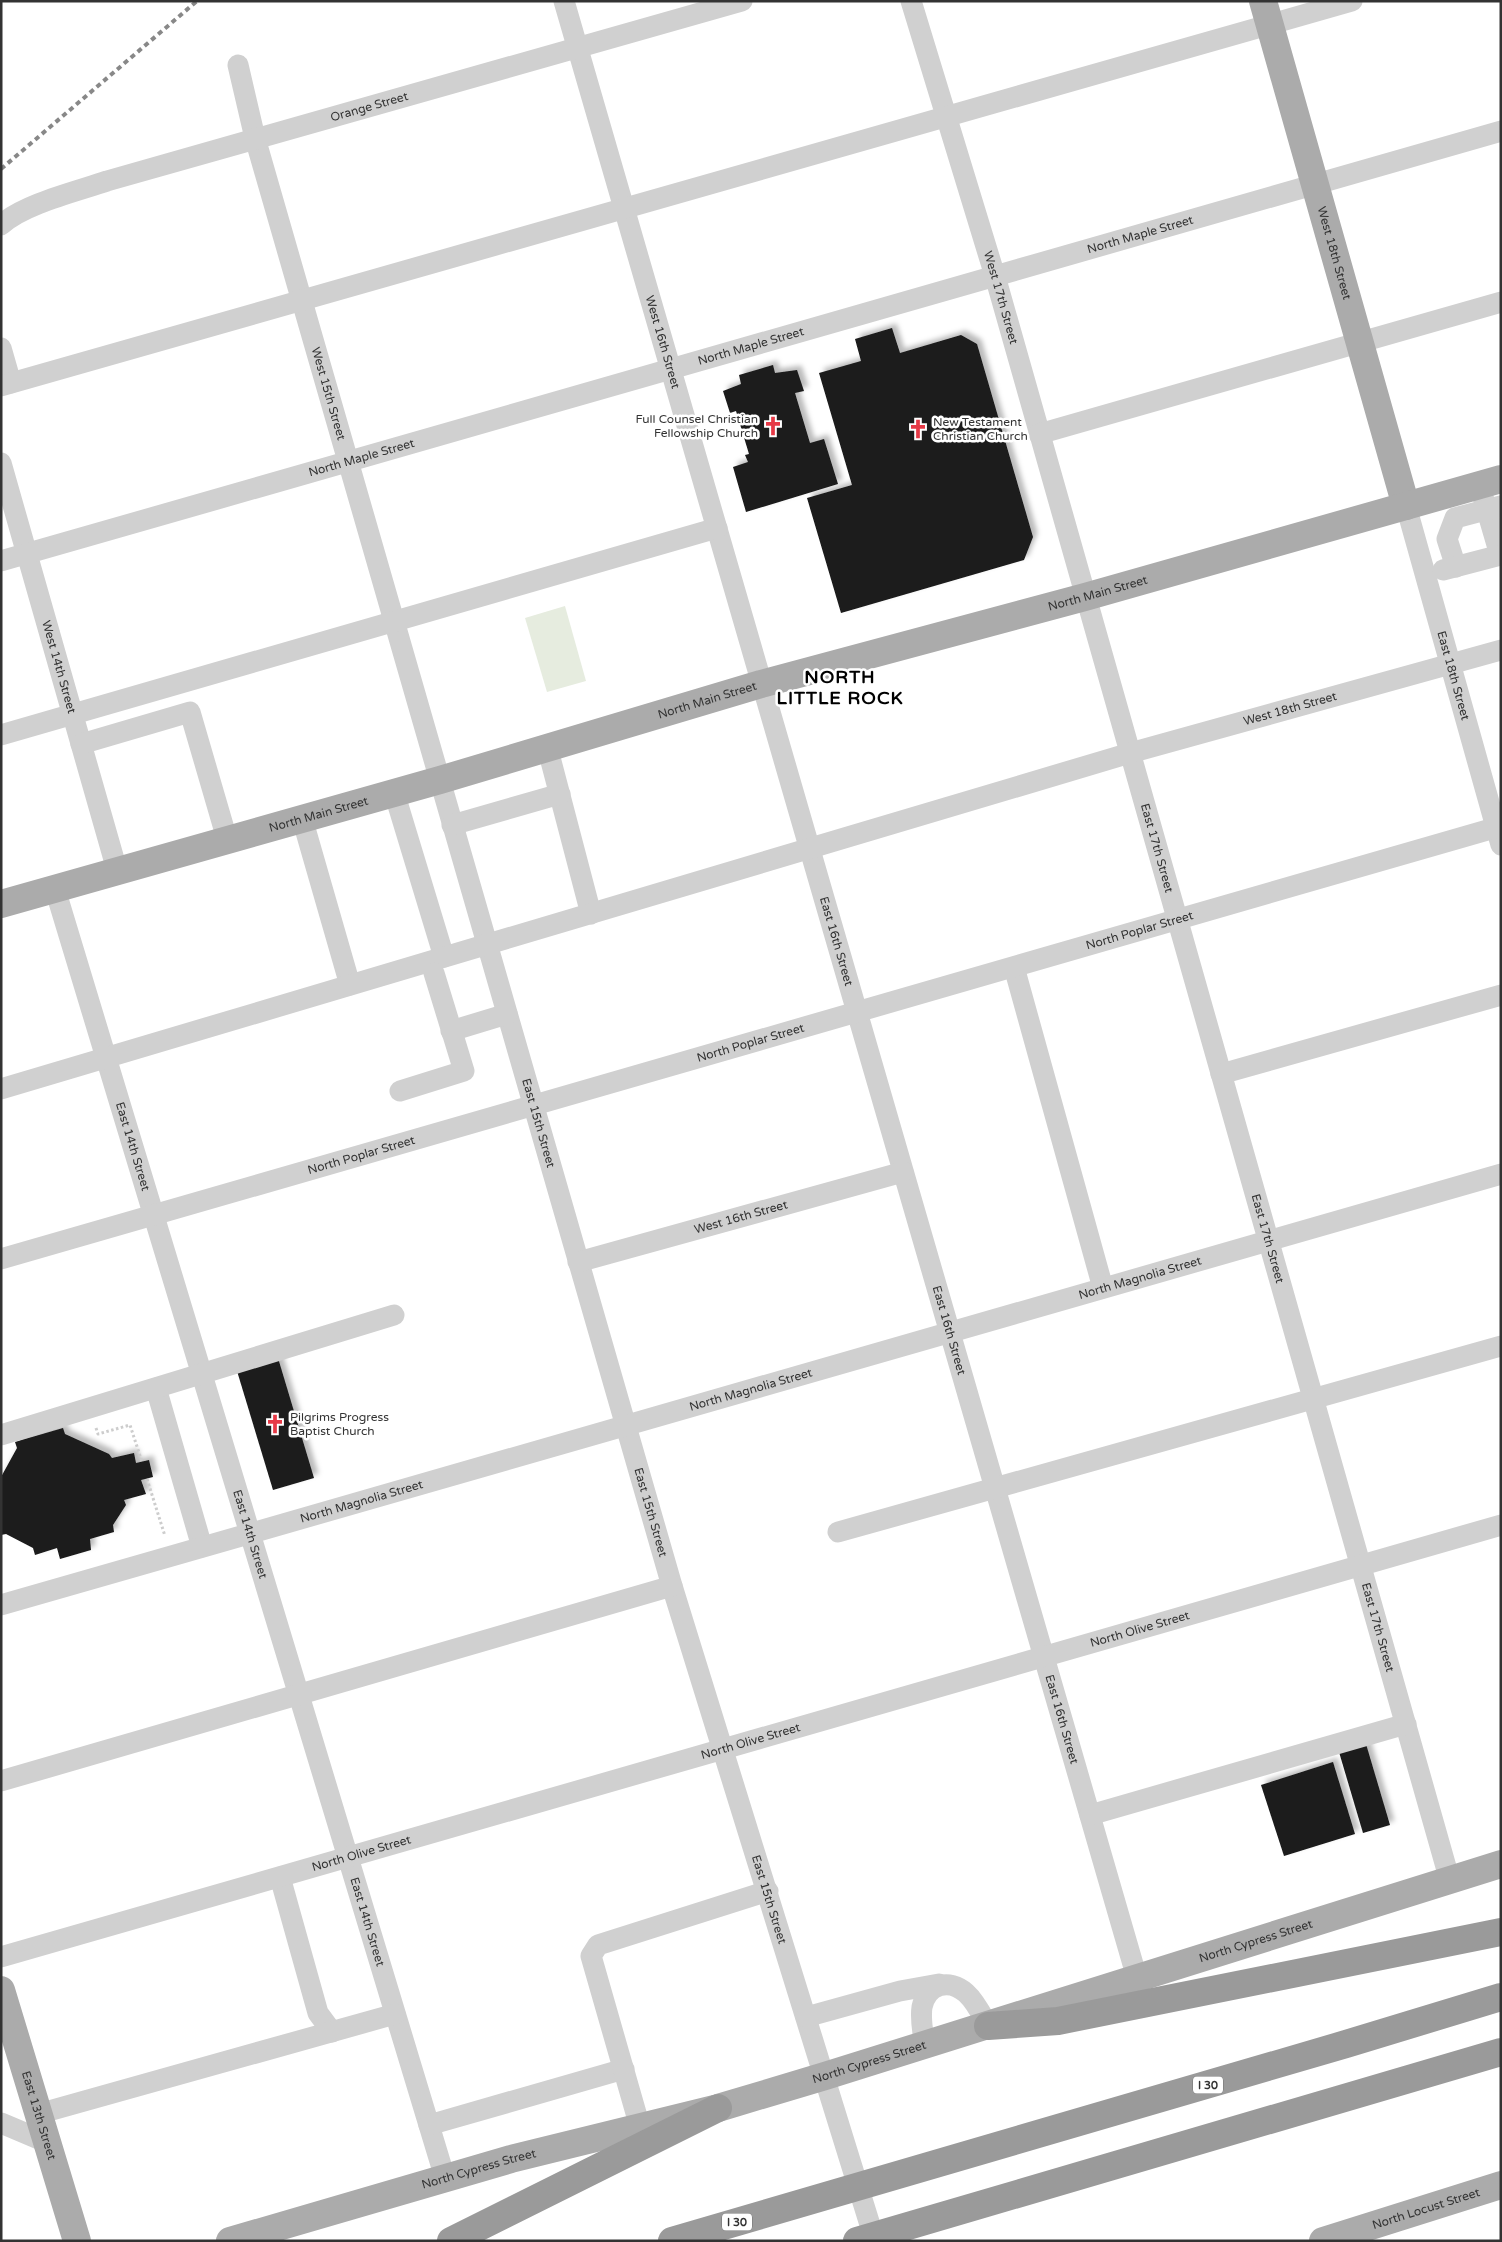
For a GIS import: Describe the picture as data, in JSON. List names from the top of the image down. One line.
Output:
{"streets":{"highway":["I 30"],"main road":["West 18th Street","North Main Street","North Cypress Street","East 13th Street","North Locust Street"],"street":["Orange Street","North Maple Street","West 17th Street","West 16th Street","West 15th Street","West 14th Street","East 18th Street","East 17th Street","North Poplar Street","East 16th Street","East 15th Street","East 14th Street","North Magnolia Street","North Olive Street"]},"crossings":[["Orange Street","West 16th Street"],["Orange Street","West 15th Street"],["North Maple Street","West 18th Street"],["North Maple Street","West 17th Street"],["North Maple Street","West 16th Street"],["North Maple Street","West 15th Street"],["North Maple Street","West 14th Street"],["West 18th Street","North Main Street"],["West 18th Street","East 18th Street"],["West 18th Street","East 17th Street"],["West 18th Street","East 16th Street"],["West 18th Street","East 15th Street"],["West 18th Street","East 14th Street"],["West 17th Street","North Main Street"],["West 17th Street","East 17th Street"],["West 16th Street","North Main Street"],["West 16th Street","East 16th Street"],["West 16th Street","East 15th Street"],["West 15th Street","North Main Street"],["West 15th Street","East 15th Street"],["North Main Street","West 14th Street"],["North Main Street","East 18th Street"],["North Main Street","East 17th Street"],["North Main Street","East 16th Street"],["North Main Street","East 15th Street"],["North Main Street","East 14th Street"],["East 18th Street","North Poplar Street"],["East 17th Street","North Poplar Street"],["East 17th Street","North Magnolia Street"],["East 17th Street","North Olive Street"],["East 17th Street","North Cypress Street"],["North Poplar Street","East 16th Street"],["North Poplar Street","East 15th Street"],["North Poplar Street","East 14th Street"],["East 16th Street","North Magnolia Street"],["East 16th Street","North Olive Street"],["East 16th Street","North Cypress Street"],["East 15th Street","North Magnolia Street"],["East 15th Street","North Olive Street"],["East 15th Street","North Cypress Street"],["East 14th Street","North Magnolia Street"],["East 14th Street","North Olive Street"],["East 14th Street","North Cypress Street"]],"districts":["NORTH LITTLE ROCK"],"places":{"church":["Full Counsel Christian Fellowship Church","New Testament Christian Church","Pilgrims Progress Baptist Church"]}}
